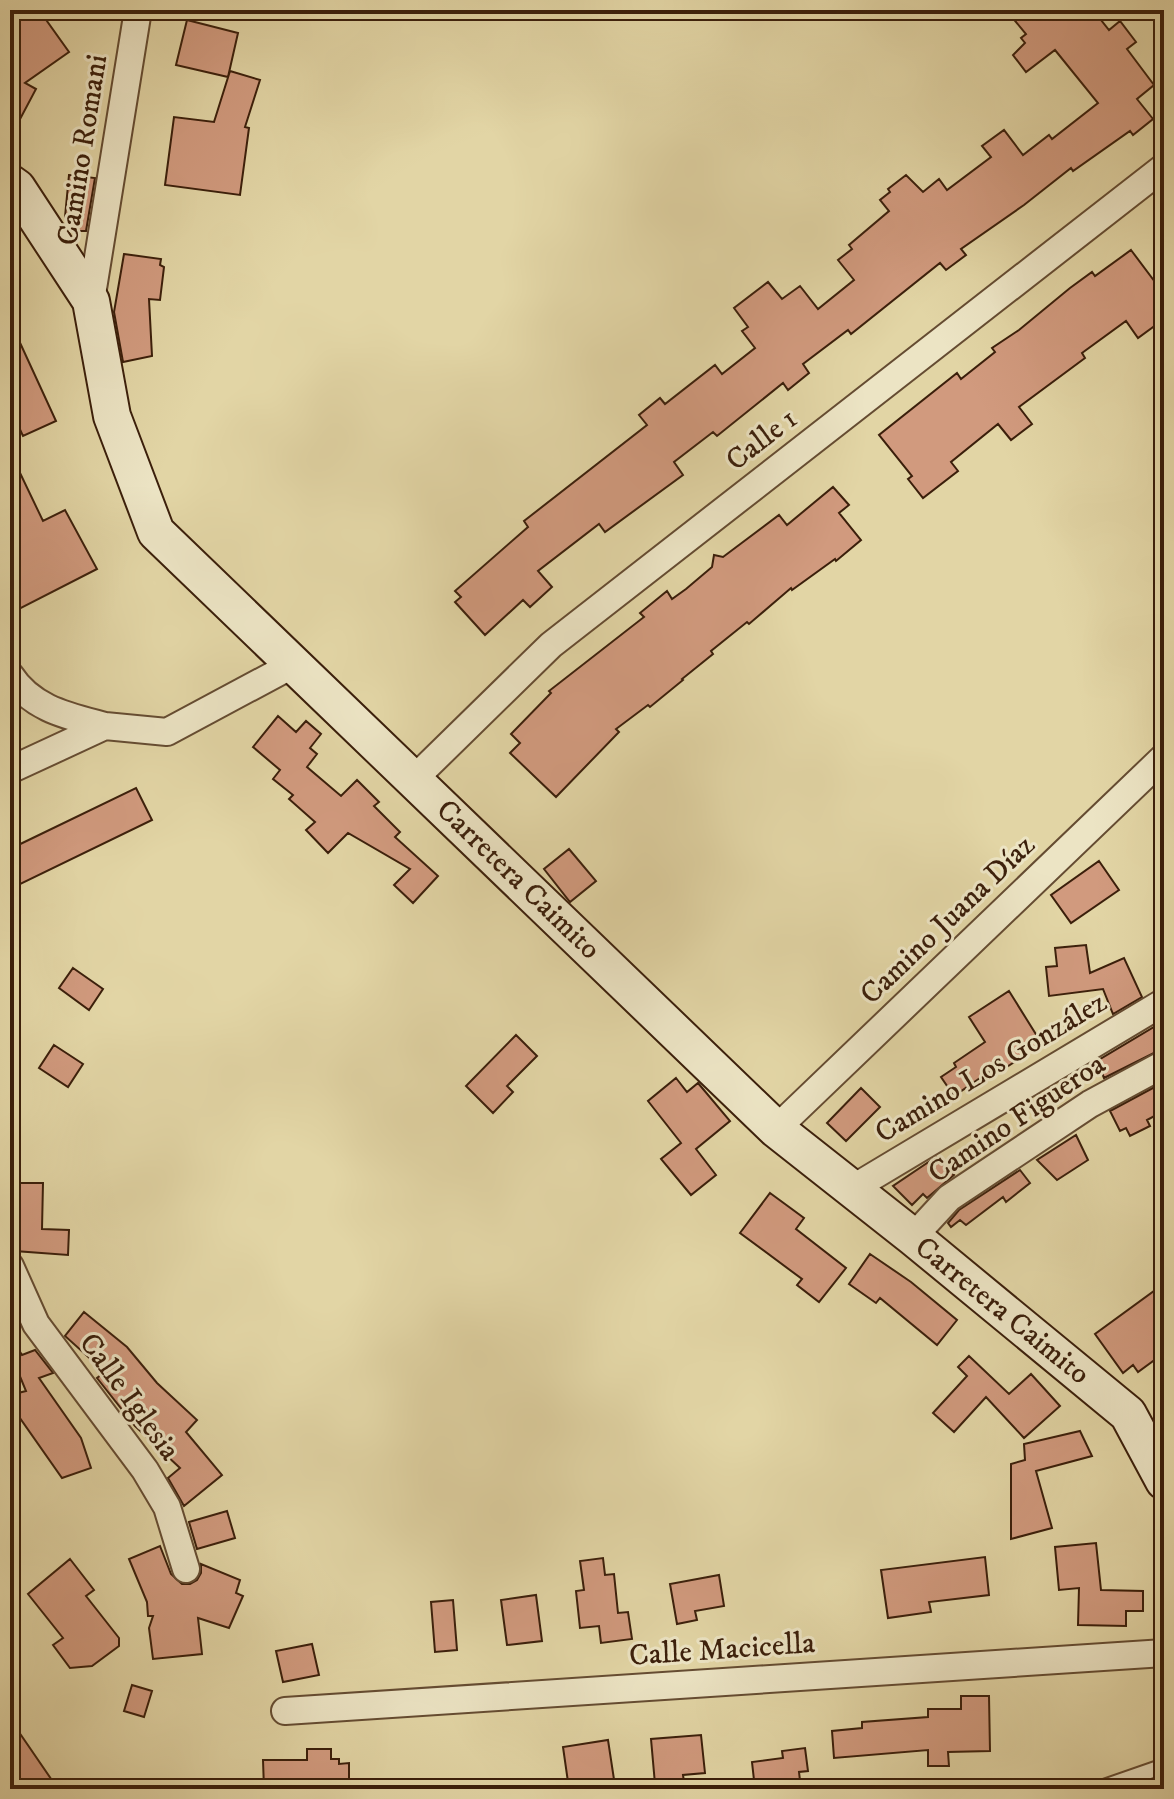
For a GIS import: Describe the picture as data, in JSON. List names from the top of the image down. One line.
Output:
{"streets":{"street":["Camino Romani","Calle 1","Carretera Caimito","Camino Juana Díaz","Camino Los González","Camino Figueroa","Calle Iglesia","Calle Macicella"]},"crossings":[["Camino Romani","Carretera Caimito"],["Calle 1","Carretera Caimito"],["Carretera Caimito","Camino Juana Díaz"],["Carretera Caimito","Camino Los González"],["Carretera Caimito","Camino Figueroa"]]}
